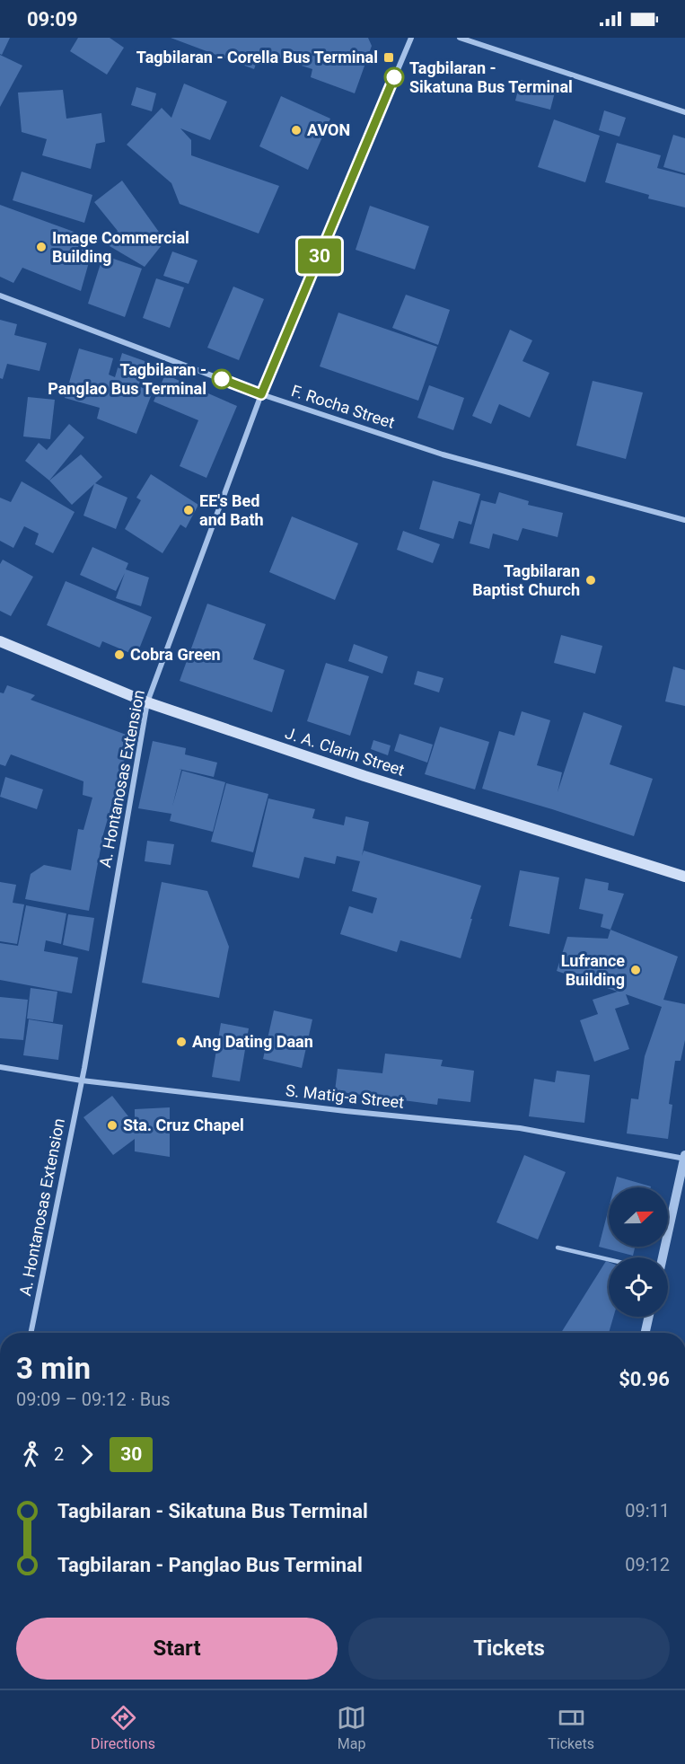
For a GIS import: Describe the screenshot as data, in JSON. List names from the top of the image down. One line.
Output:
{"streets":{"main road":["J. A. Clarin Street"],"street":["F. Rocha Street","A. Hontanosas Extension","S. Matig-a Street"]},"crossings":[["F. Rocha Street","A. Hontanosas Extension"],["J. A. Clarin Street","A. Hontanosas Extension"],["A. Hontanosas Extension","S. Matig-a Street"]],"places":{"transit":["Tagbilaran - Corella Bus Terminal"],"other":["Tagbilaran - Sikatuna Bus Terminal","AVON","Image Commercial Building","Tagbilaran - Panglao Bus Terminal","EE's Bed and Bath","Tagbilaran Baptist Church","Cobra Green","Lufrance Building","Ang Dating Daan","Sta. Cruz Chapel"]},"lines":["bus line 30"],"north":"right","page":{"status":"09:09","on_map":"30","heading":["3 min","09:09 – 09:12 · Bus","$0.96"],"legs":["2","30"],"list":[{"name":"Tagbilaran - Sikatuna Bus Terminal","value":"09:11"},{"name":"Tagbilaran - Panglao Bus Terminal","value":"09:12"}],"buttons":["Start","Tickets"],"tabs":["Directions","Map","Tickets"]}}
